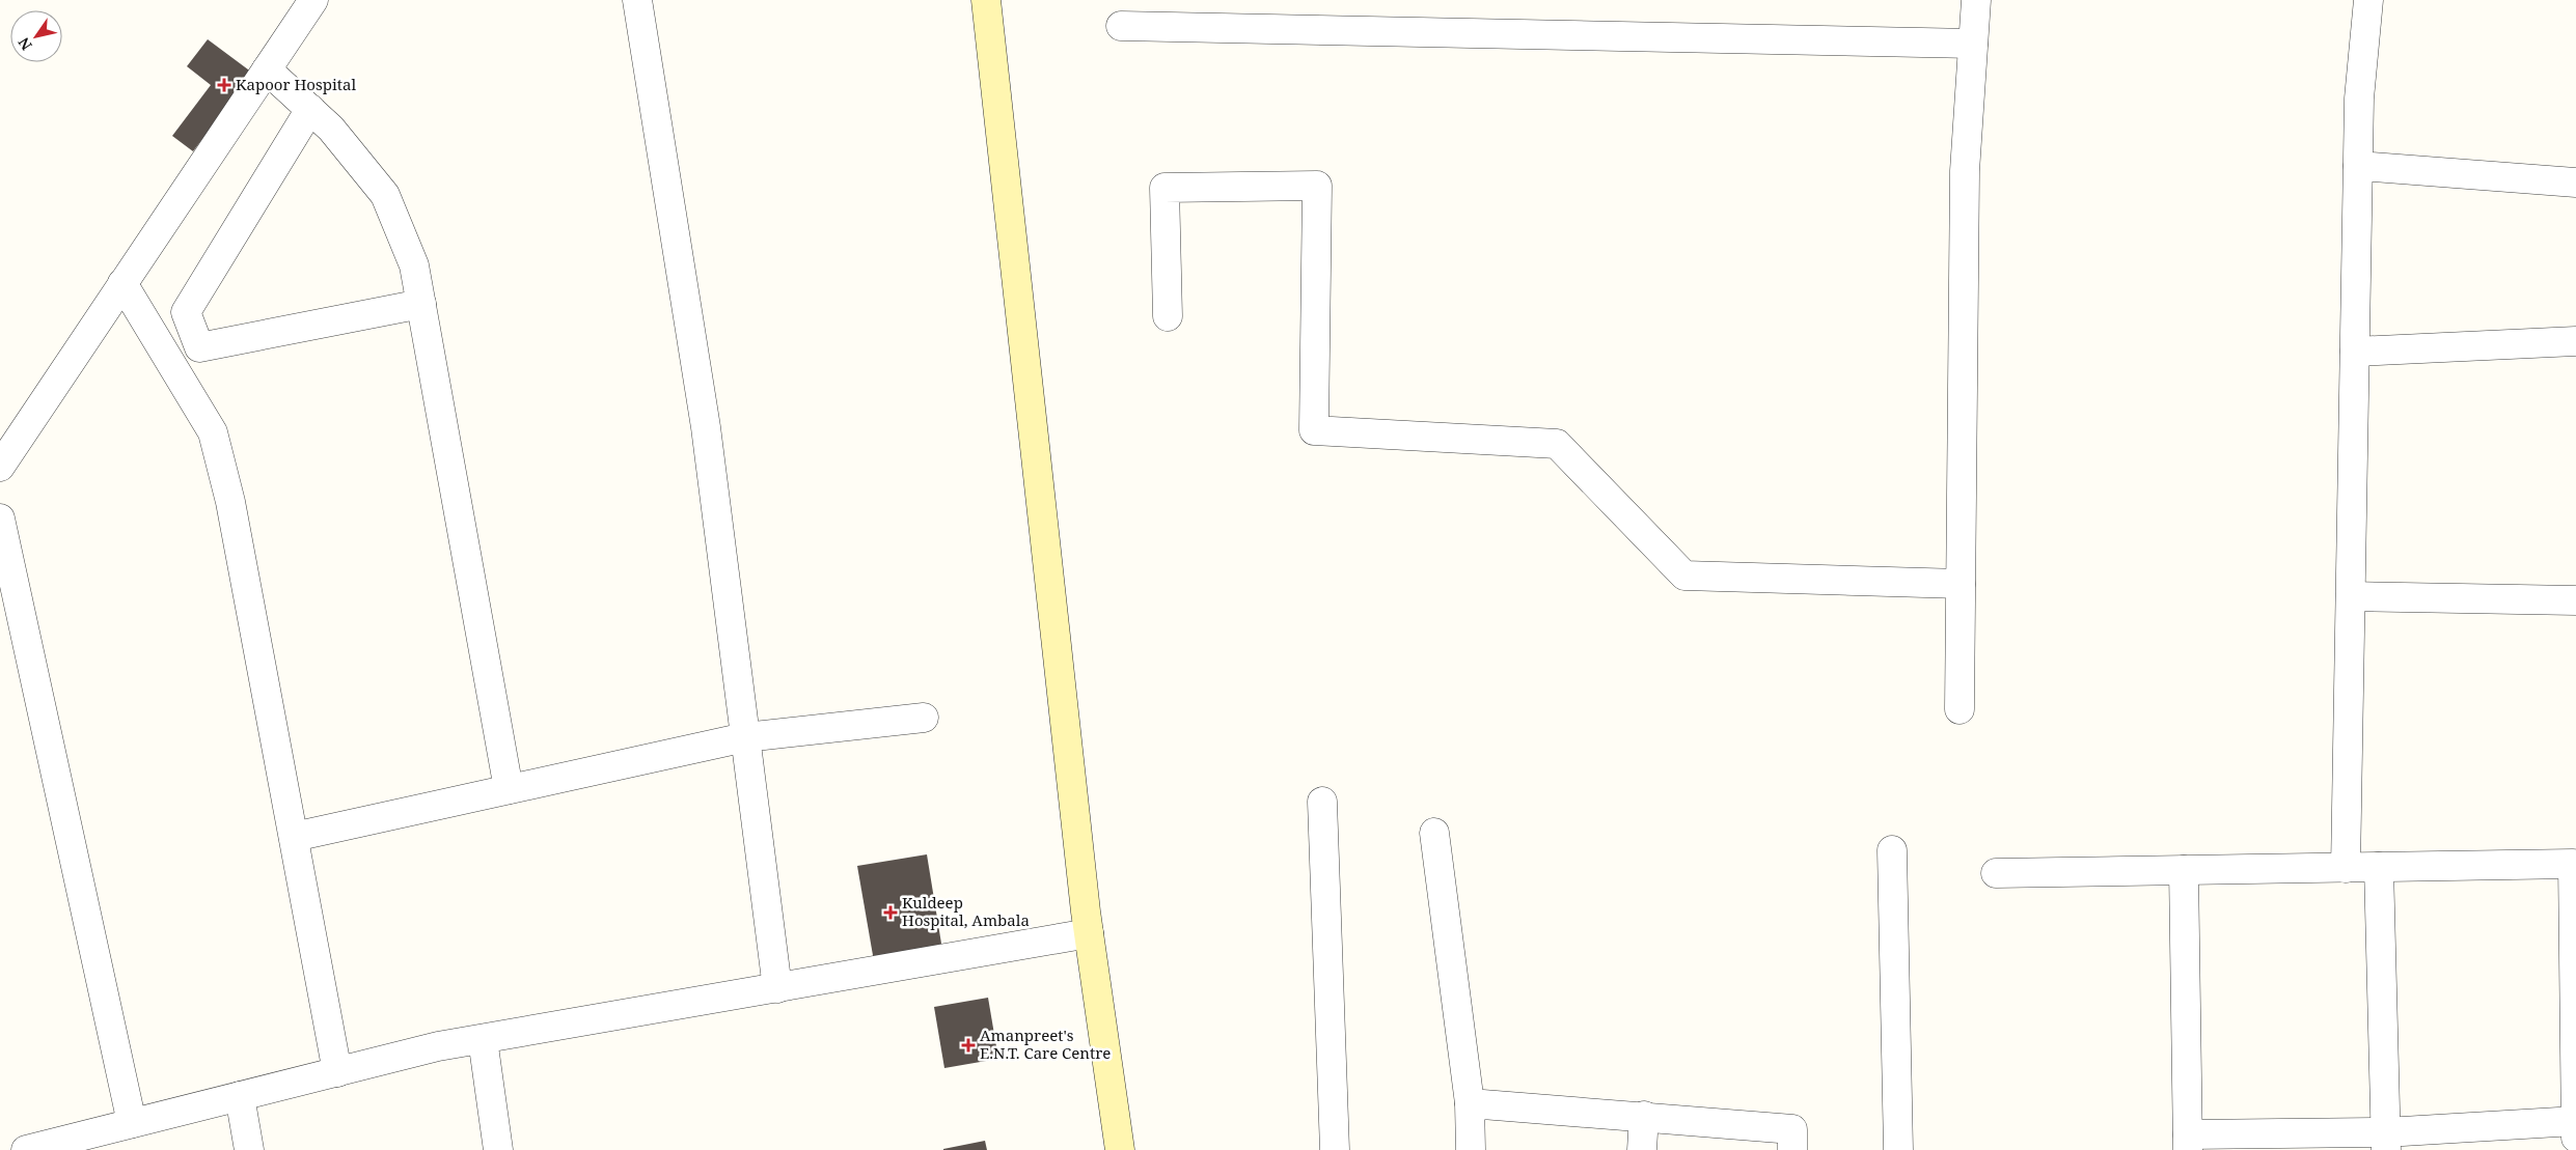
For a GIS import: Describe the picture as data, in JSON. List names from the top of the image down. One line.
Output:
{"places":{"health":["Kapoor Hospital","Kuldeep Hospital, Ambala","Amanpreet's E.N.T. Care Centre"]},"north":"bottom left"}
